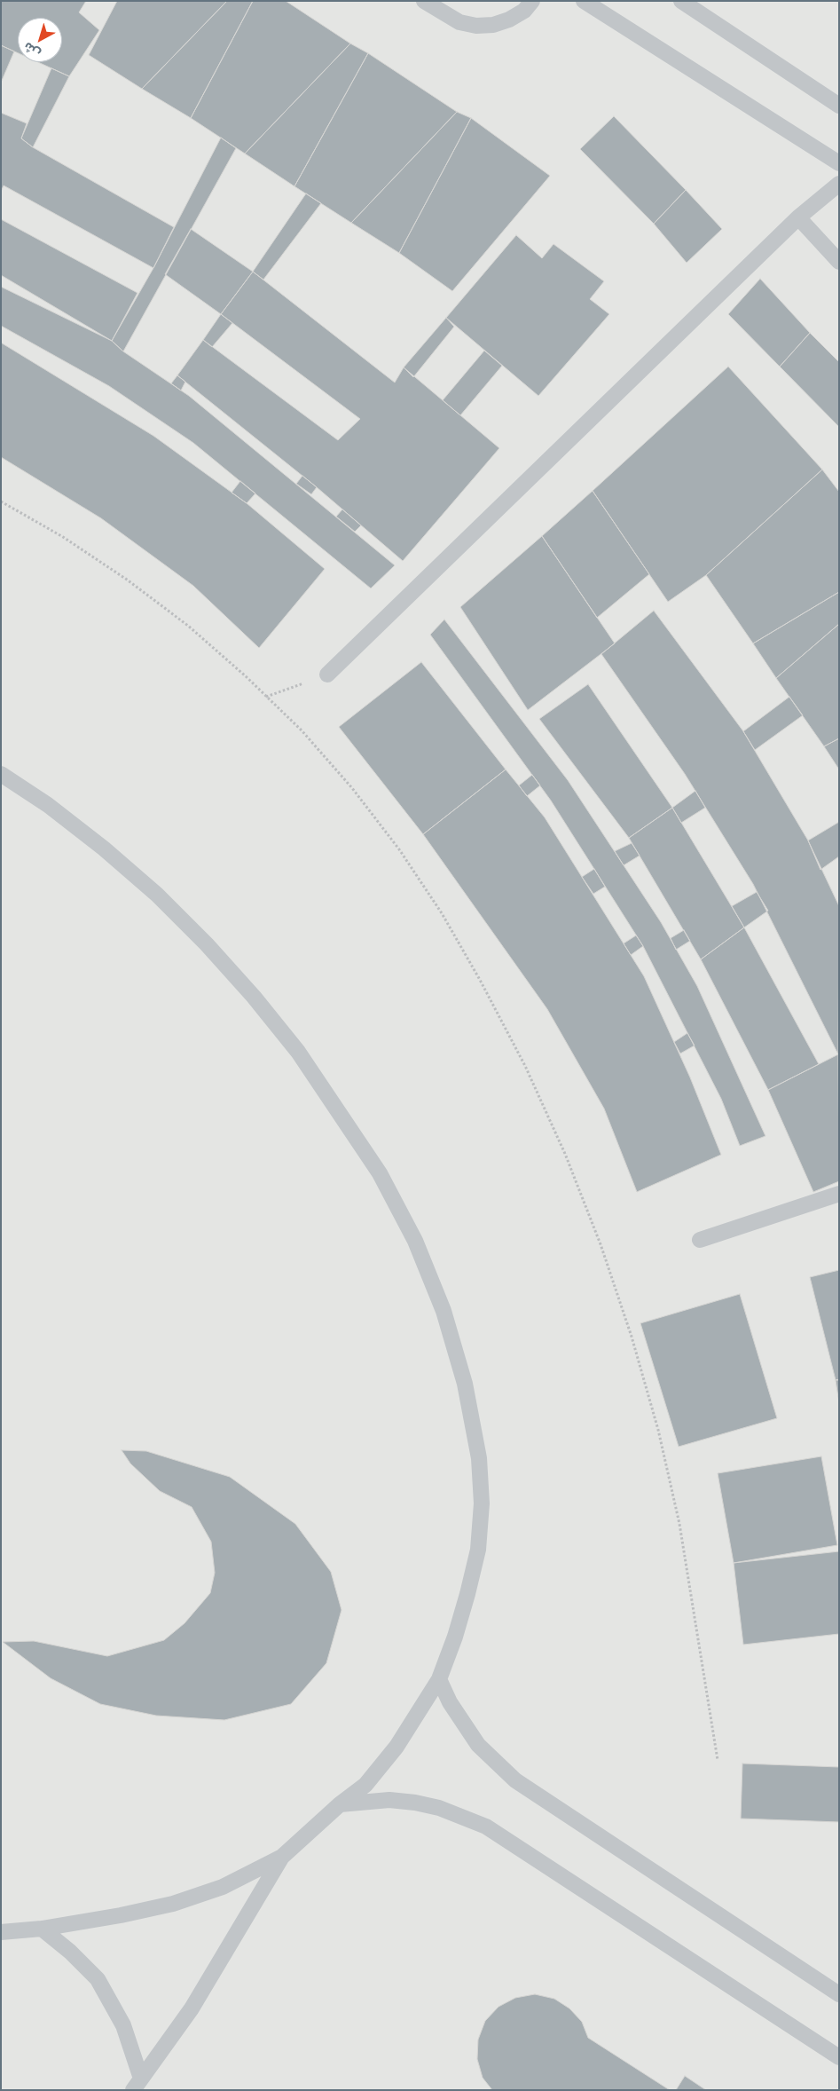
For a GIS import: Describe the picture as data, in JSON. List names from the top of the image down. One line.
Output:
{"north":"bottom left"}
